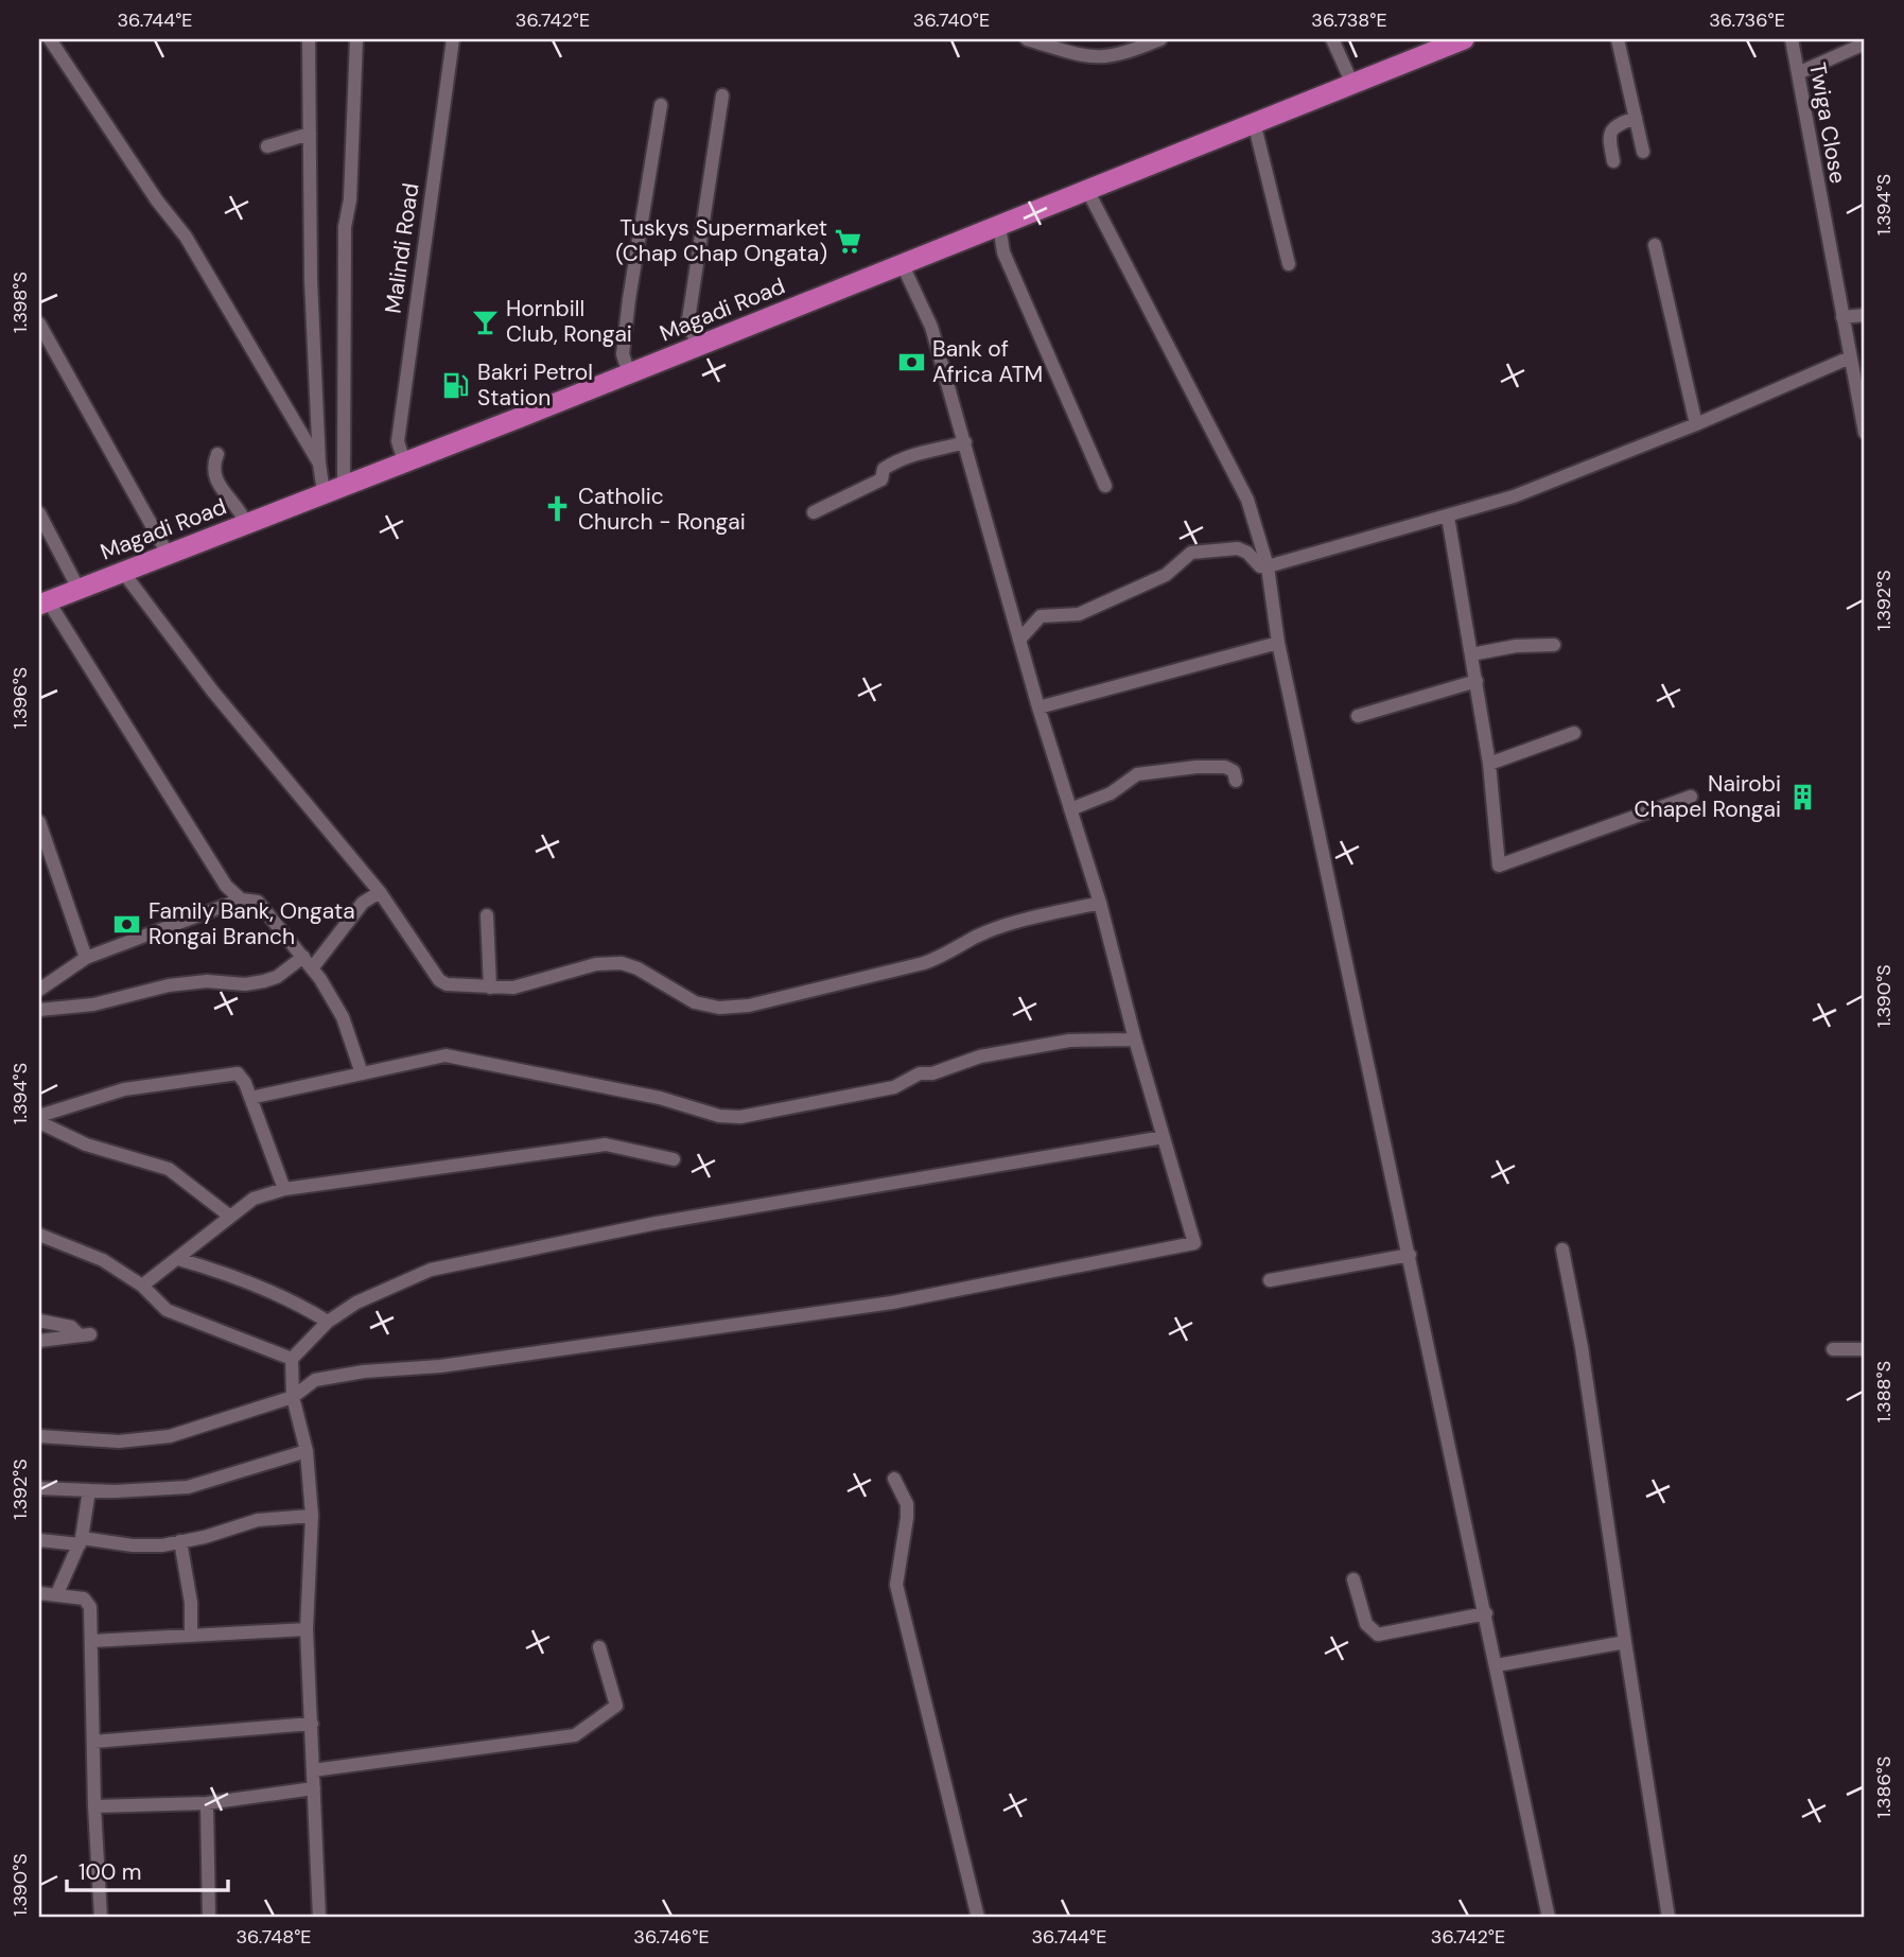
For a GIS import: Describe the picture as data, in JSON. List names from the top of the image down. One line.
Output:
{"streets":{"highway":["Magadi Road"],"street":["Twiga Close","Malindi Road"]},"crossings":[["Malindi Road","Magadi Road"]],"places":{"supermarket":["Tuskys Supermarket (Chap Chap Ongata)"],"bar":["Hornbill Club, Rongai"],"bank":["Bank of Africa ATM","Family Bank, Ongata Rongai Branch"],"fuel station":["Bakri Petrol Station"],"church":["Catholic Church - Rongai"],"building":["Nairobi Chapel Rongai"]},"scale_bar":"100 m","coordinates":["36.744°E","36.742°E","36.740°E","36.738°E","36.736°E","1.394°S","1.398°S","1.392°S","1.396°S","1.390°S","1.388°S","1.386°S","36.748°E","36.746°E"]}
